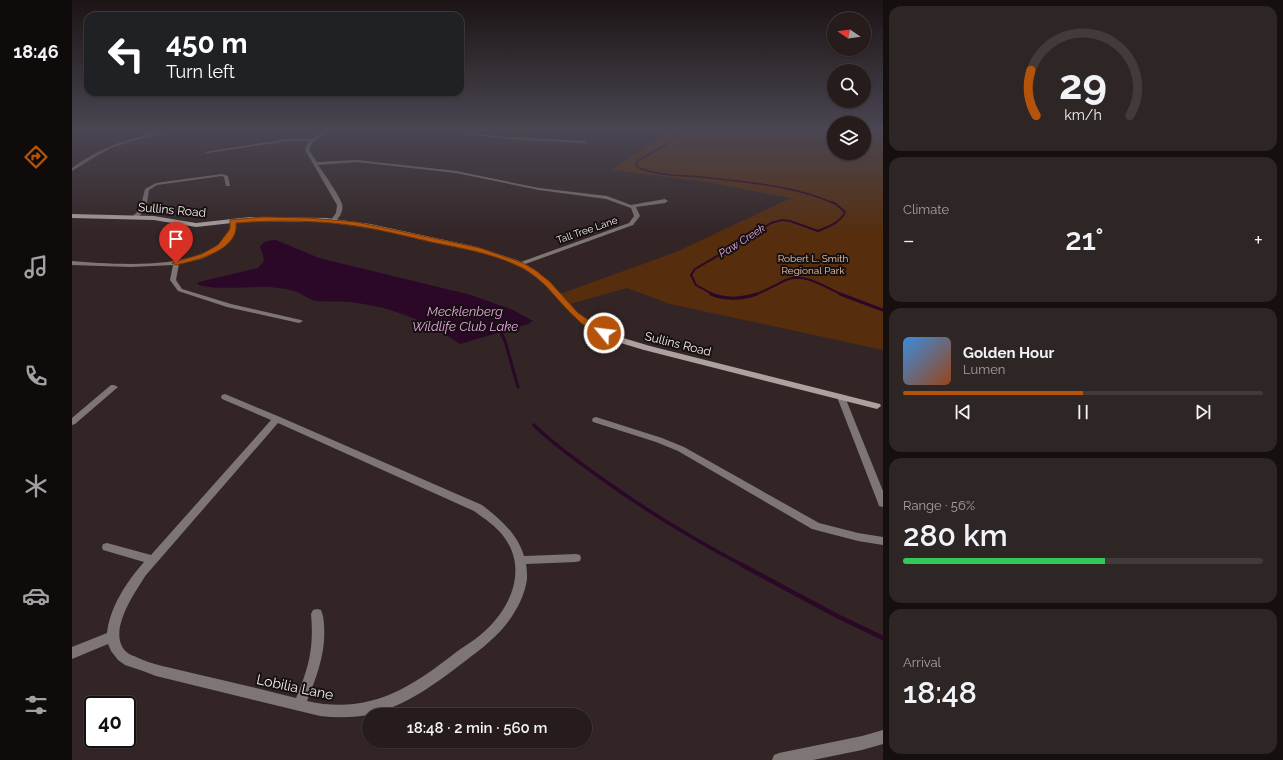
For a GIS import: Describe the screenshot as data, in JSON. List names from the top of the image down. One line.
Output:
{"streets":{"street":["Sullins Road","Tall Tree Lane","Lobilia Lane"]},"crossings":[["Sullins Road","Tall Tree Lane"]],"water":["Paw Creek","Mecklenberg Wildlife Club Lake"],"parks":["Robert L. Smith Regional Park"],"north":"left","page":{"tabs":"18:46","turn":["450 m","Turn left"],"tile":["Climate",["Range · 56%","280 km"],["Arrival","18:48"]],"heat":["−","21°","+"],"song":["Golden Hour","Lumen"],"limit":"40","trip":"18:48 · 2 min · 560 m","gauge":["29","km/h"]}}
